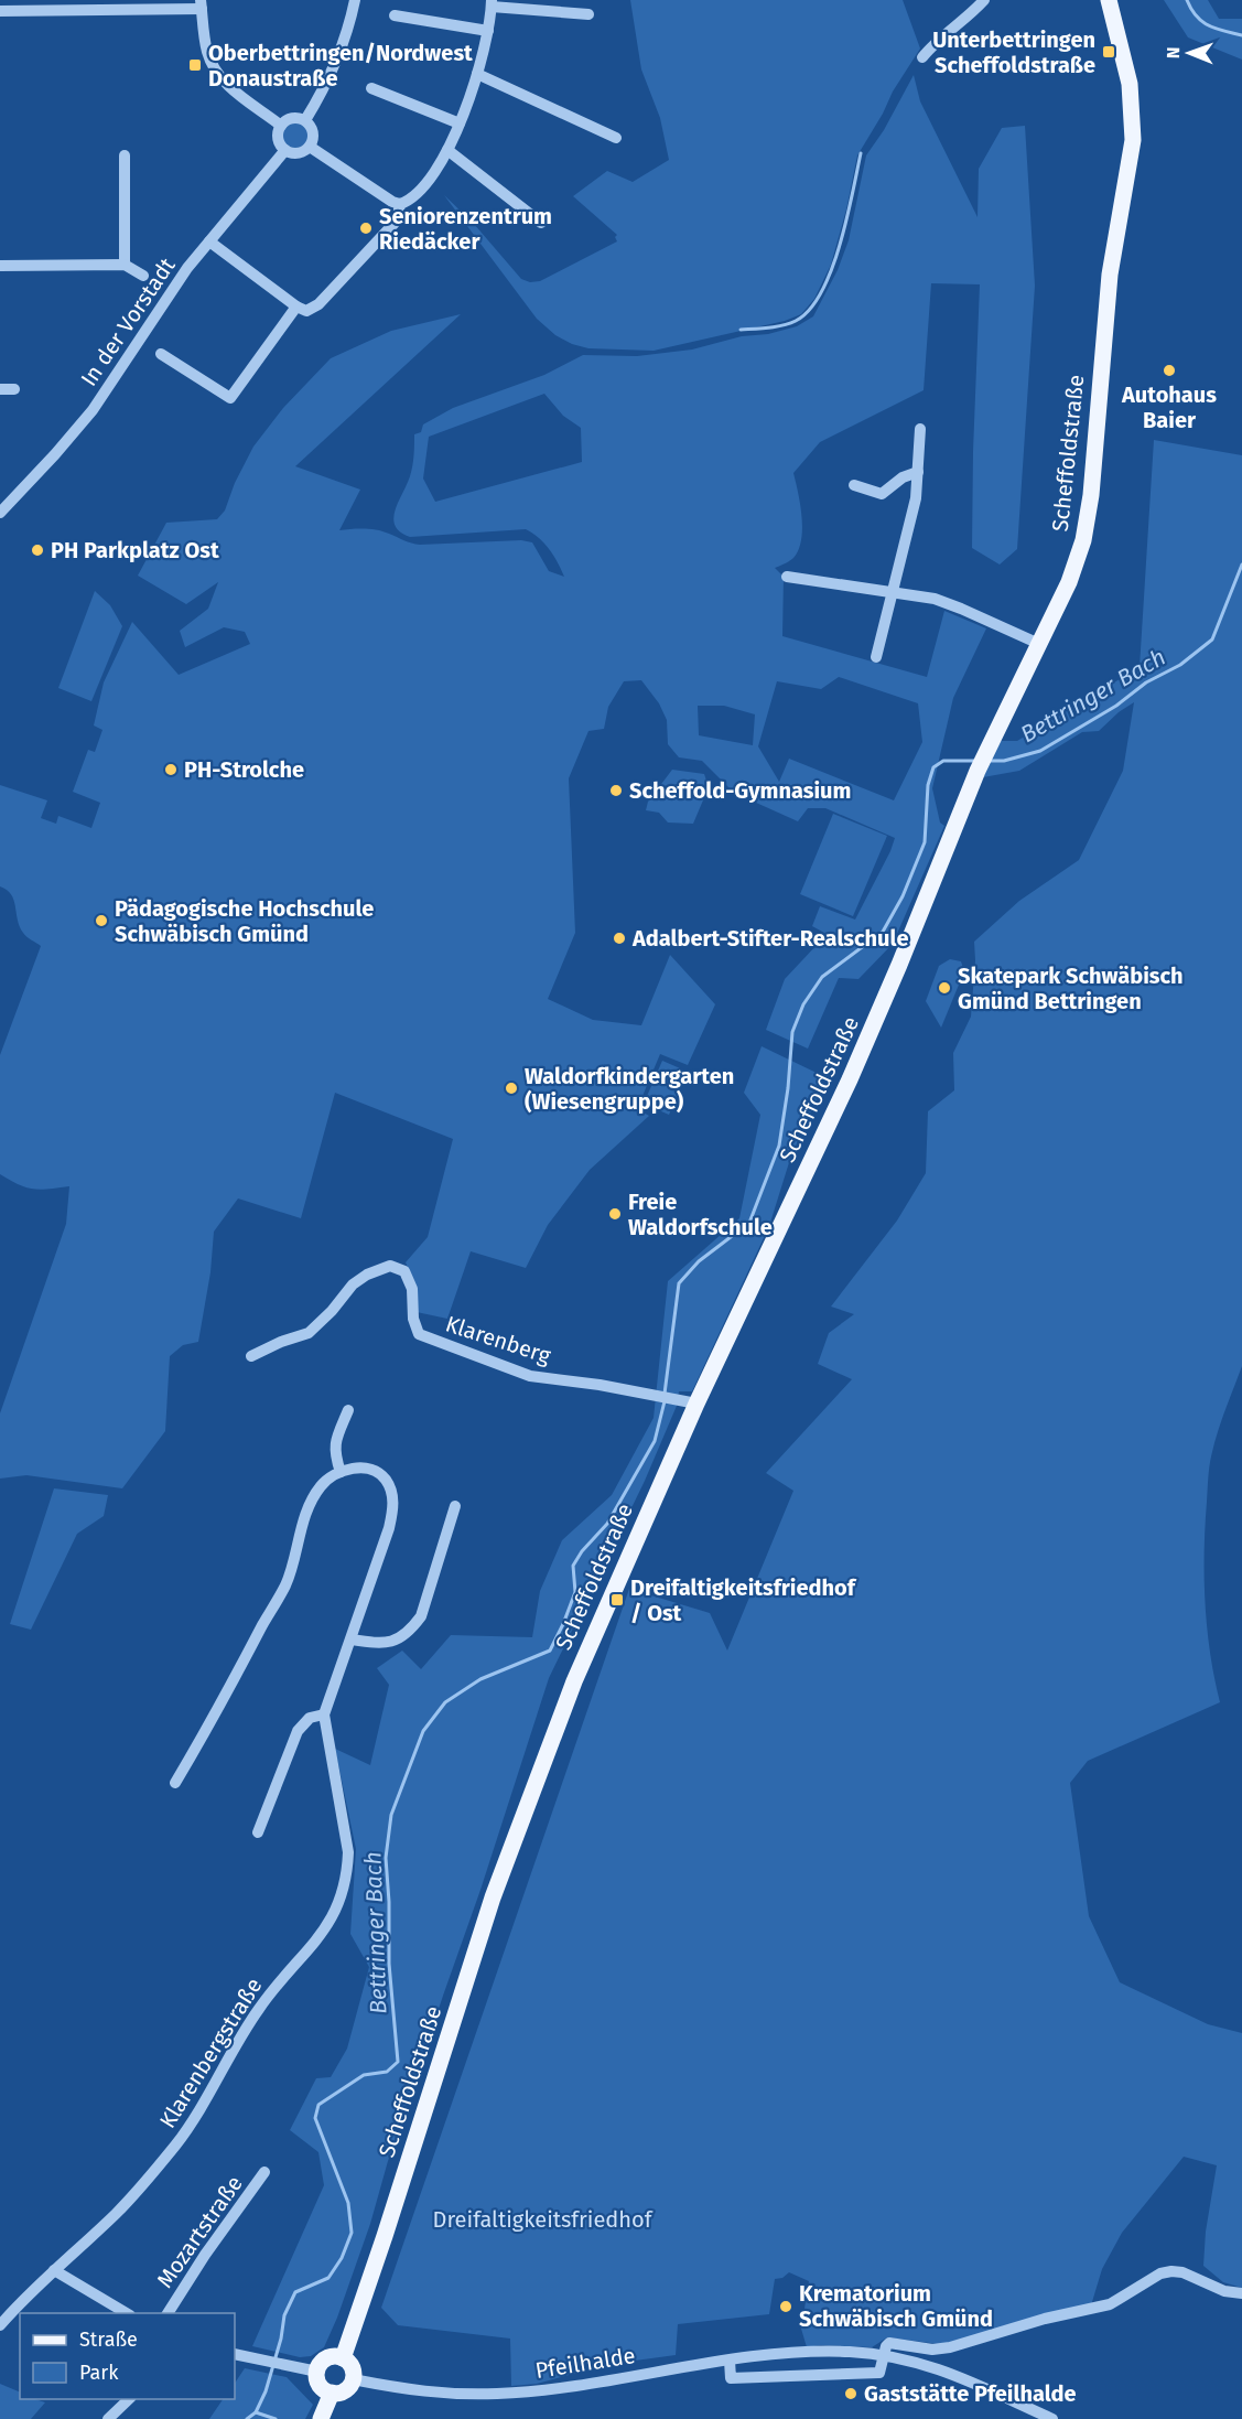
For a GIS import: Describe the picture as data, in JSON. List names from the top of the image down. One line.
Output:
{"streets":{"main road":["Scheffoldstraße"],"street":["In der Vorstadt","Klarenberg","Klarenbergstraße","Mozartstraße","Pfeilhalde"]},"crossings":[["Scheffoldstraße","Klarenberg"],["Scheffoldstraße","Pfeilhalde"]],"water":["Bettringer Bach"],"parks":["Dreifaltigkeitsfriedhof"],"places":{"transit":["Unterbettringen Scheffoldstraße","Oberbettringen/Nordwest Donaustraße","Dreifaltigkeitsfriedhof / Ost"],"other":["Seniorenzentrum Riedäcker","Autohaus Baier","PH Parkplatz Ost","PH-Strolche","Scheffold-Gymnasium","Pädagogische Hochschule Schwäbisch Gmünd","Adalbert-Stifter-Realschule","Skatepark Schwäbisch Gmünd Bettringen","Waldorfkindergarten (Wiesengruppe)","Freie Waldorfschule","Krematorium Schwäbisch Gmünd","Gaststätte Pfeilhalde"]},"legend":["Straße","Park"],"north":"left"}
